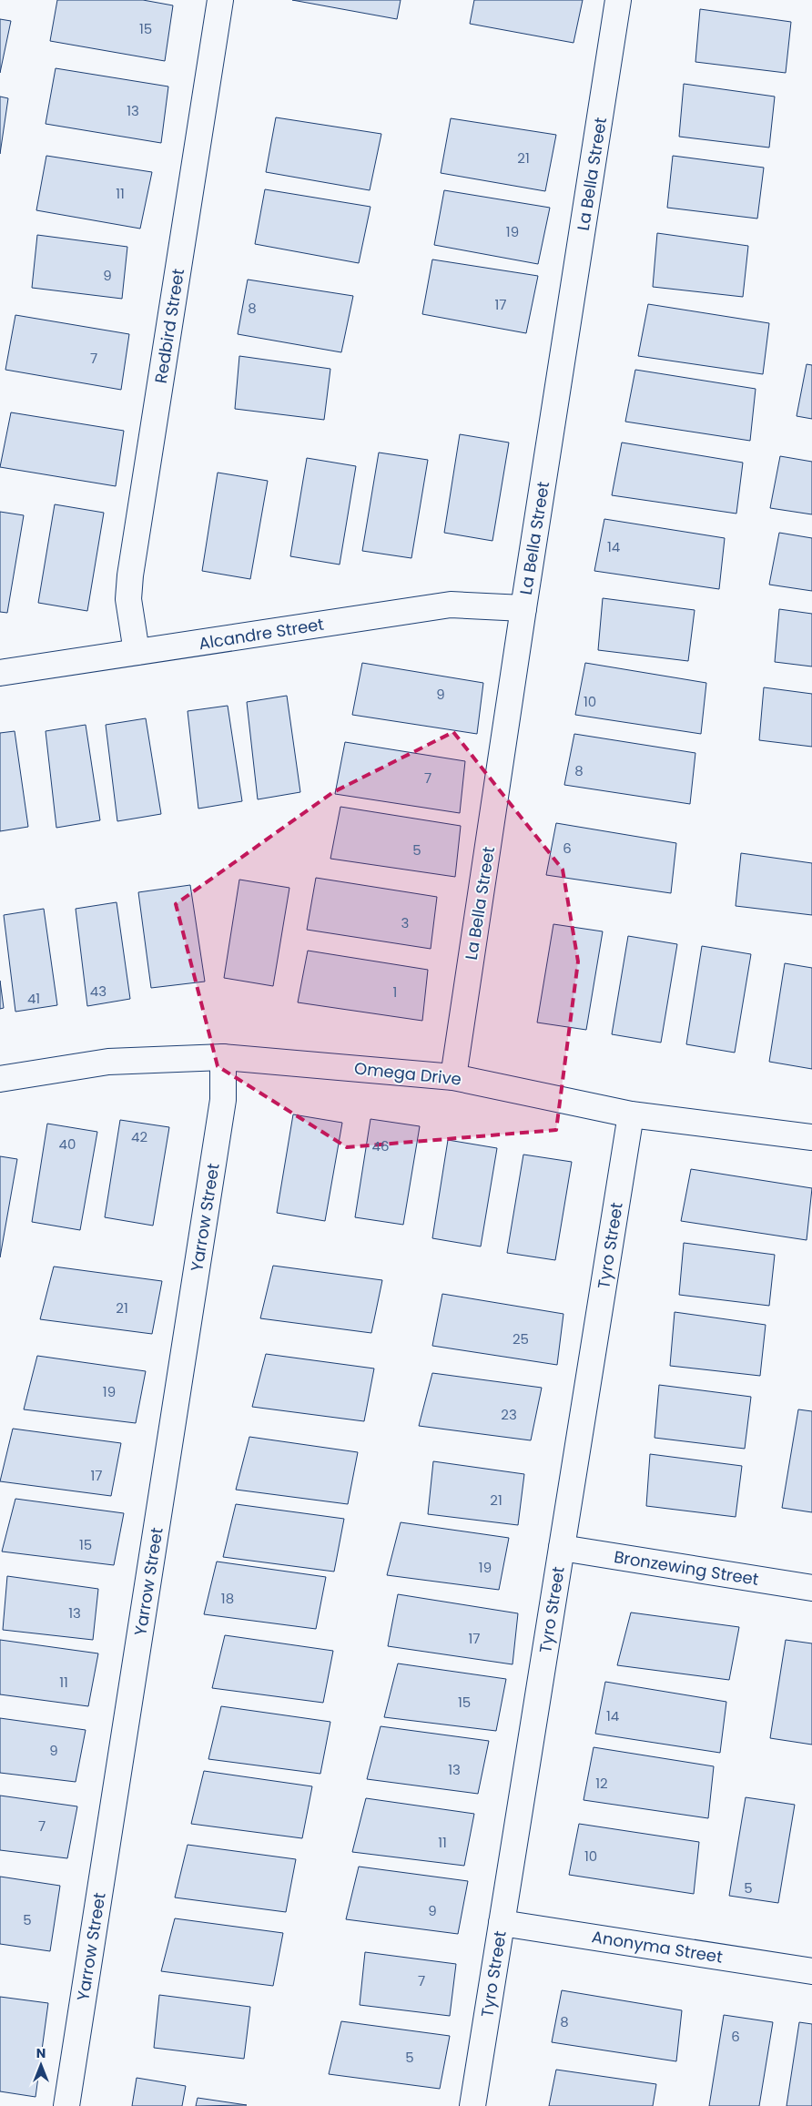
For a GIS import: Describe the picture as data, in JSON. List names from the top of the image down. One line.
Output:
{"streets":{"street":["La Bella Street","Redbird Street","Alcandre Street","Omega Drive","Yarrow Street","Tyro Street","Bronzewing Street","Anonyma Street"]},"crossings":[["La Bella Street","Alcandre Street"],["La Bella Street","Omega Drive"],["Redbird Street","Alcandre Street"],["Omega Drive","Yarrow Street"],["Omega Drive","Tyro Street"],["Tyro Street","Bronzewing Street"],["Tyro Street","Anonyma Street"]],"house_numbers":["15","13","21","11","19","9","17","8","7","14","9","10","8","7","6","5","3","43","1","41","42","40","46","21","25","19","23","17","21","15","19","18","13","17","11","15","14","9","13","12","7","11","10","5","9","5","7","8","6","5"],"north":"top"}
